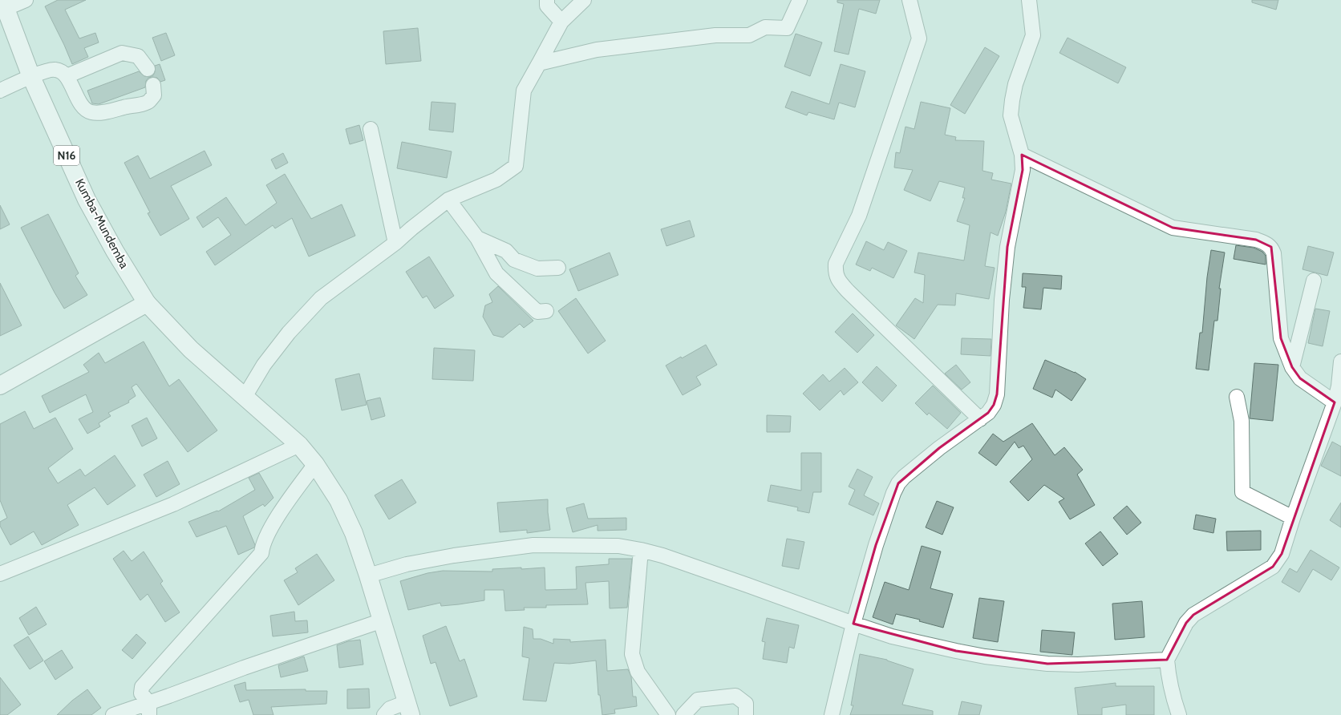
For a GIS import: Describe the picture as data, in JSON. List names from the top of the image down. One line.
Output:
{"streets":{"main road":["N16","Kumba-Mundemba"]}}
